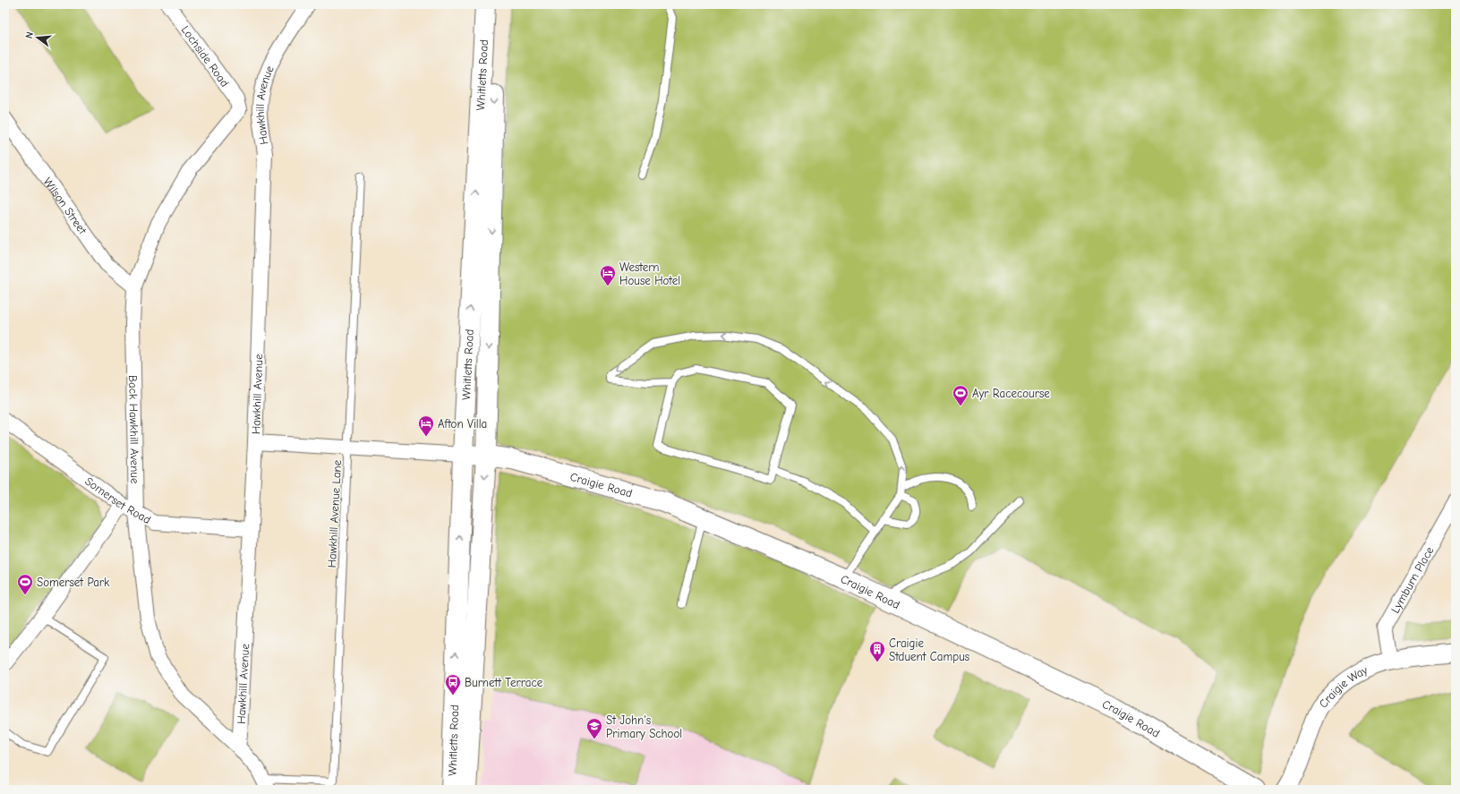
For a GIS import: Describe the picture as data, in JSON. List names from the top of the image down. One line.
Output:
{"streets":{"main road":["Whitletts Road","Craigie Road"],"street":["Lochside Road","Hawkhill Avenue","Wilson Street","Back Hawkhill Avenue","Somerset Road","Lymburn Place","Craigie Way"],"lane":["Hawkhill Avenue Lane"]},"crossings":[["Lochside Road","Back Hawkhill Avenue"],["Whitletts Road","Craigie Road"],["Hawkhill Avenue","Back Hawkhill Avenue"],["Hawkhill Avenue","Somerset Road"],["Wilson Street","Back Hawkhill Avenue"],["Back Hawkhill Avenue","Somerset Road"],["Lymburn Place","Craigie Way"]],"places":{"hotel":["Western House Hotel","Afton Villa"],"sports":["Ayr Racecourse","Somerset Park"],"building":["Craigie Stduent Campus"],"bus stop":["Burnett Terrace"],"school or university":["St John's Primary School"]},"north":"left"}
